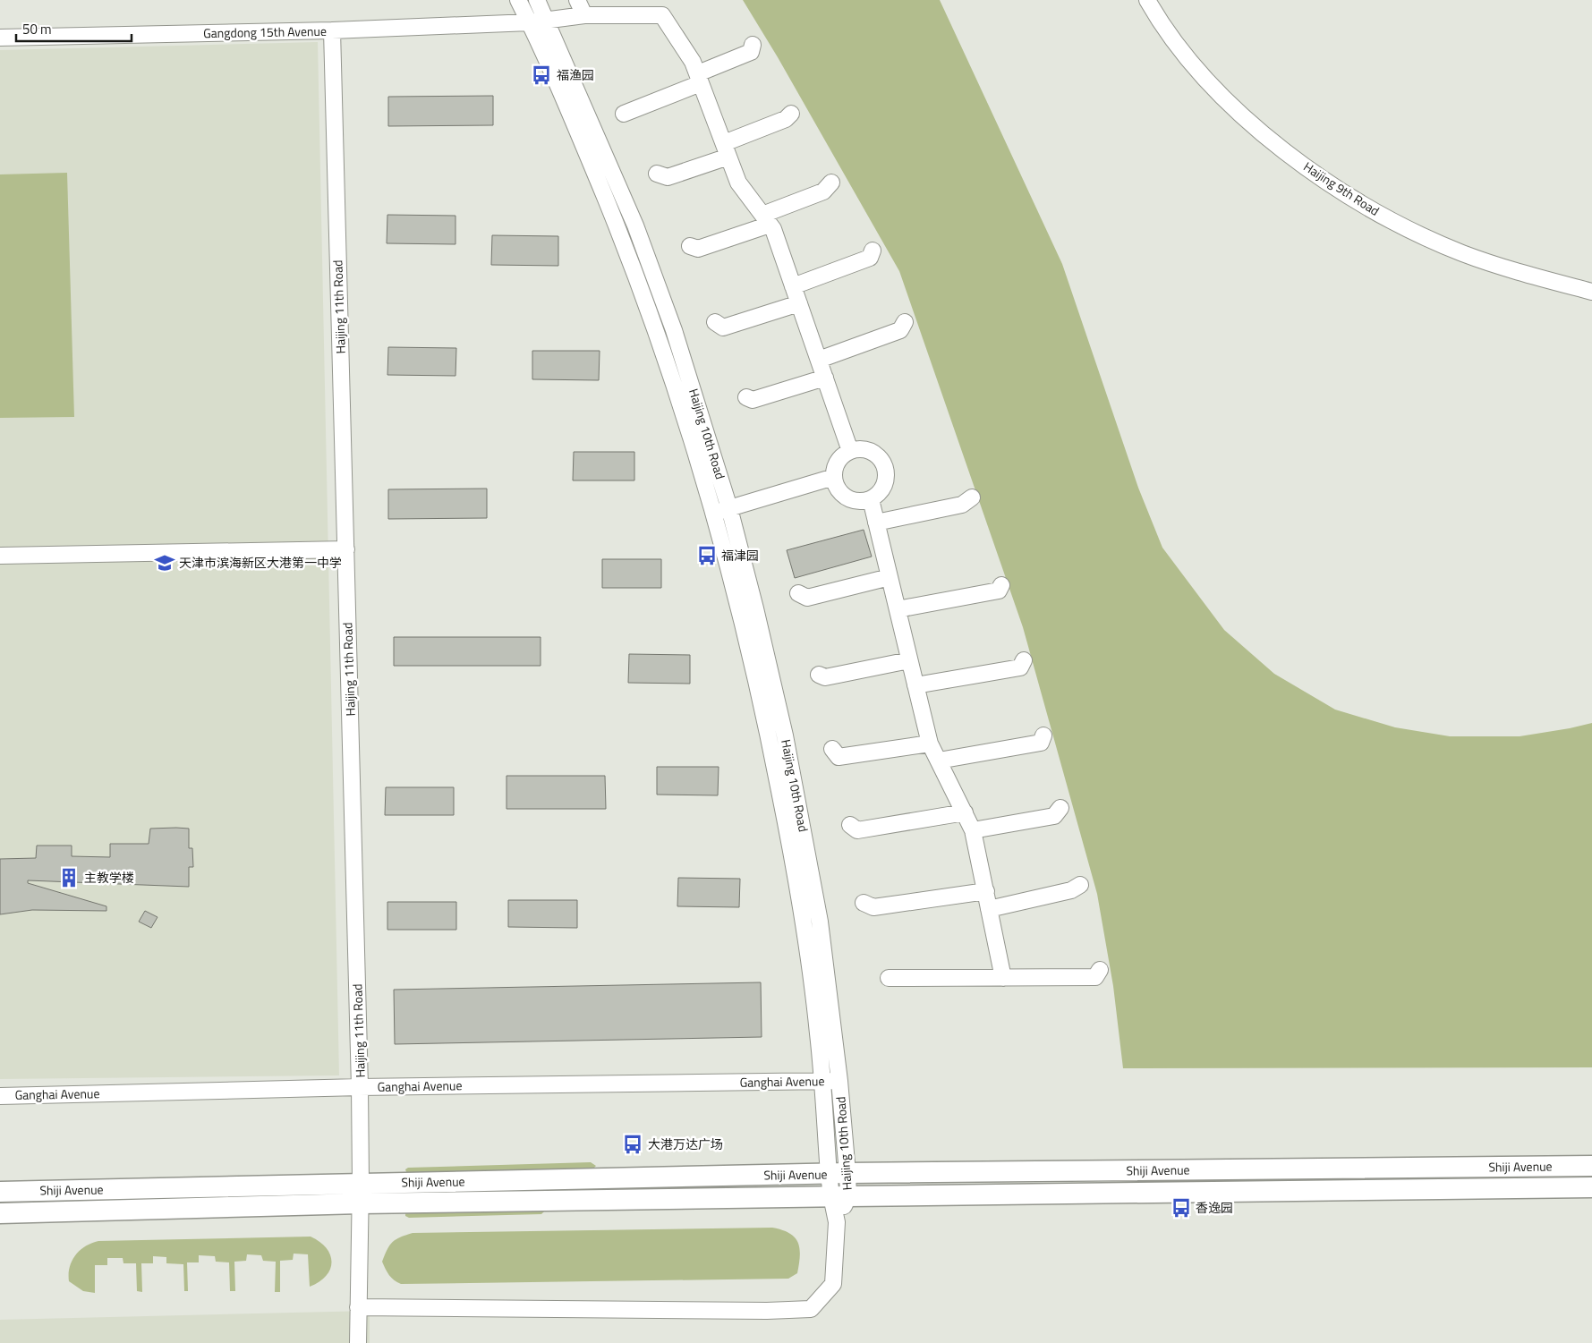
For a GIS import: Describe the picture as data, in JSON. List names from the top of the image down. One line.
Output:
{"streets":{"main road":["Shiji Avenue"],"street":["Gangdong 15th Avenue","Haijing 9th Road","Haijing 11th Road","Haijing 10th Road","Ganghai Avenue"]},"crossings":[["Gangdong 15th Avenue","Haijing 11th Road"],["Gangdong 15th Avenue","Haijing 10th Road"],["Haijing 11th Road","Haijing 10th Road"],["Haijing 11th Road","Ganghai Avenue"],["Haijing 11th Road","Shiji Avenue"],["Haijing 10th Road","Ganghai Avenue"],["Haijing 10th Road","Shiji Avenue"]],"places":{"bus stop":["福渔园","福津园","大港万达广场","香逸园"],"school or university":["天津市滨海新区大港第一中学"],"building":["主教学楼"]},"scale_bar":"50 m"}
